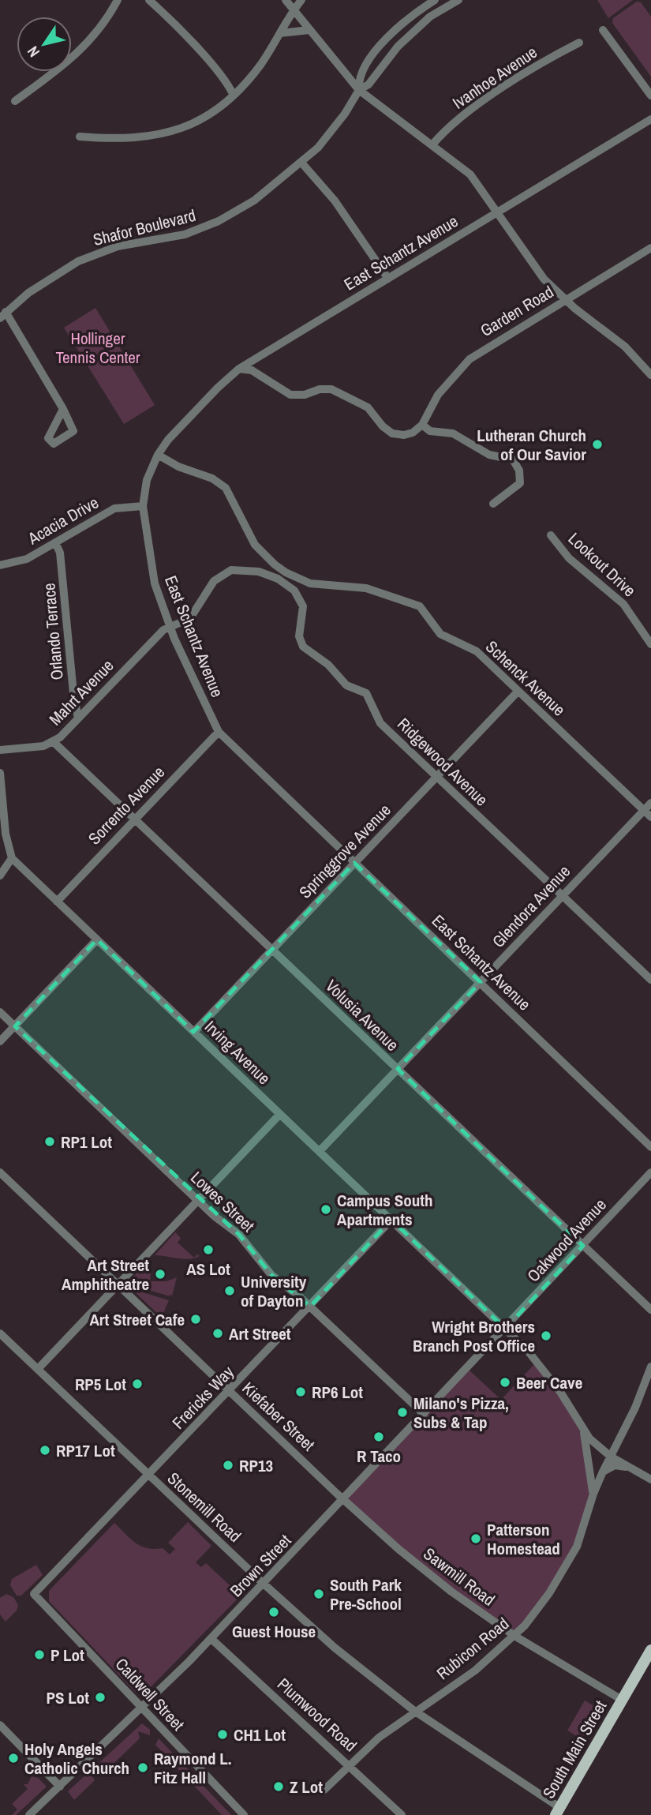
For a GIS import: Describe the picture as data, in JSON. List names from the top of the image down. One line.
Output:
{"streets":{"main road":["South Main Street"],"street":["Ivanhoe Avenue","Shafor Boulevard","East Schantz Avenue","Garden Road","Acacia Drive","Lookout Drive","Orlando Terrace","Schenck Avenue","Mahrt Avenue","Ridgewood Avenue","Sorrento Avenue","Springgrove Avenue","Glendora Avenue","Volusia Avenue","Irving Avenue","Lowes Street","Oakwood Avenue","Frericks Way","Kiefaber Street","Stonemill Road","Brown Street","Sawmill Road","Rubicon Road","Caldwell Street","Plumwood Road"]},"crossings":[["East Schantz Avenue","Acacia Drive"],["East Schantz Avenue","Schenck Avenue"],["East Schantz Avenue","Mahrt Avenue"],["East Schantz Avenue","Sorrento Avenue"],["East Schantz Avenue","Springgrove Avenue"],["East Schantz Avenue","Glendora Avenue"],["Acacia Drive","Orlando Terrace"],["Orlando Terrace","Mahrt Avenue"],["Schenck Avenue","Ridgewood Avenue"],["Schenck Avenue","Springgrove Avenue"],["Schenck Avenue","Glendora Avenue"],["Mahrt Avenue","Volusia Avenue"],["Ridgewood Avenue","Springgrove Avenue"],["Ridgewood Avenue","Glendora Avenue"],["Sorrento Avenue","Volusia Avenue"],["Sorrento Avenue","Irving Avenue"],["Springgrove Avenue","Volusia Avenue"],["Springgrove Avenue","Irving Avenue"],["Glendora Avenue","Volusia Avenue"],["Glendora Avenue","Irving Avenue"],["Volusia Avenue","Oakwood Avenue"],["Irving Avenue","Oakwood Avenue"],["Irving Avenue","Frericks Way"],["Irving Avenue","Brown Street"],["Irving Avenue","Rubicon Road"],["Lowes Street","Frericks Way"],["Lowes Street","Brown Street"],["Oakwood Avenue","Brown Street"],["Frericks Way","Kiefaber Street"],["Frericks Way","Stonemill Road"],["Frericks Way","Caldwell Street"],["Kiefaber Street","Brown Street"],["Kiefaber Street","Sawmill Road"],["Stonemill Road","Brown Street"],["Stonemill Road","Rubicon Road"],["Stonemill Road","South Main Street"],["Brown Street","Sawmill Road"],["Brown Street","Caldwell Street"],["Brown Street","Plumwood Road"],["Sawmill Road","Rubicon Road"],["Sawmill Road","South Main Street"],["Rubicon Road","Plumwood Road"]],"parks":["Hollinger Tennis Center"],"places":["Lutheran Church of Our Savior","RP1 Lot","Campus South Apartments","AS Lot","Art Street Amphitheatre","University of Dayton","Art Street Cafe","Art Street","Wright Brothers Branch Post Office","Beer Cave","RP5 Lot","RP6 Lot","Milano's Pizza, Subs & Tap","R Taco","RP17 Lot","RP13","Patterson Homestead","South Park Pre-School","Guest House","P Lot","PS Lot","CH1 Lot","Holy Angels Catholic Church","Raymond L. Fitz Hall","Z Lot"],"north":"bottom left"}
